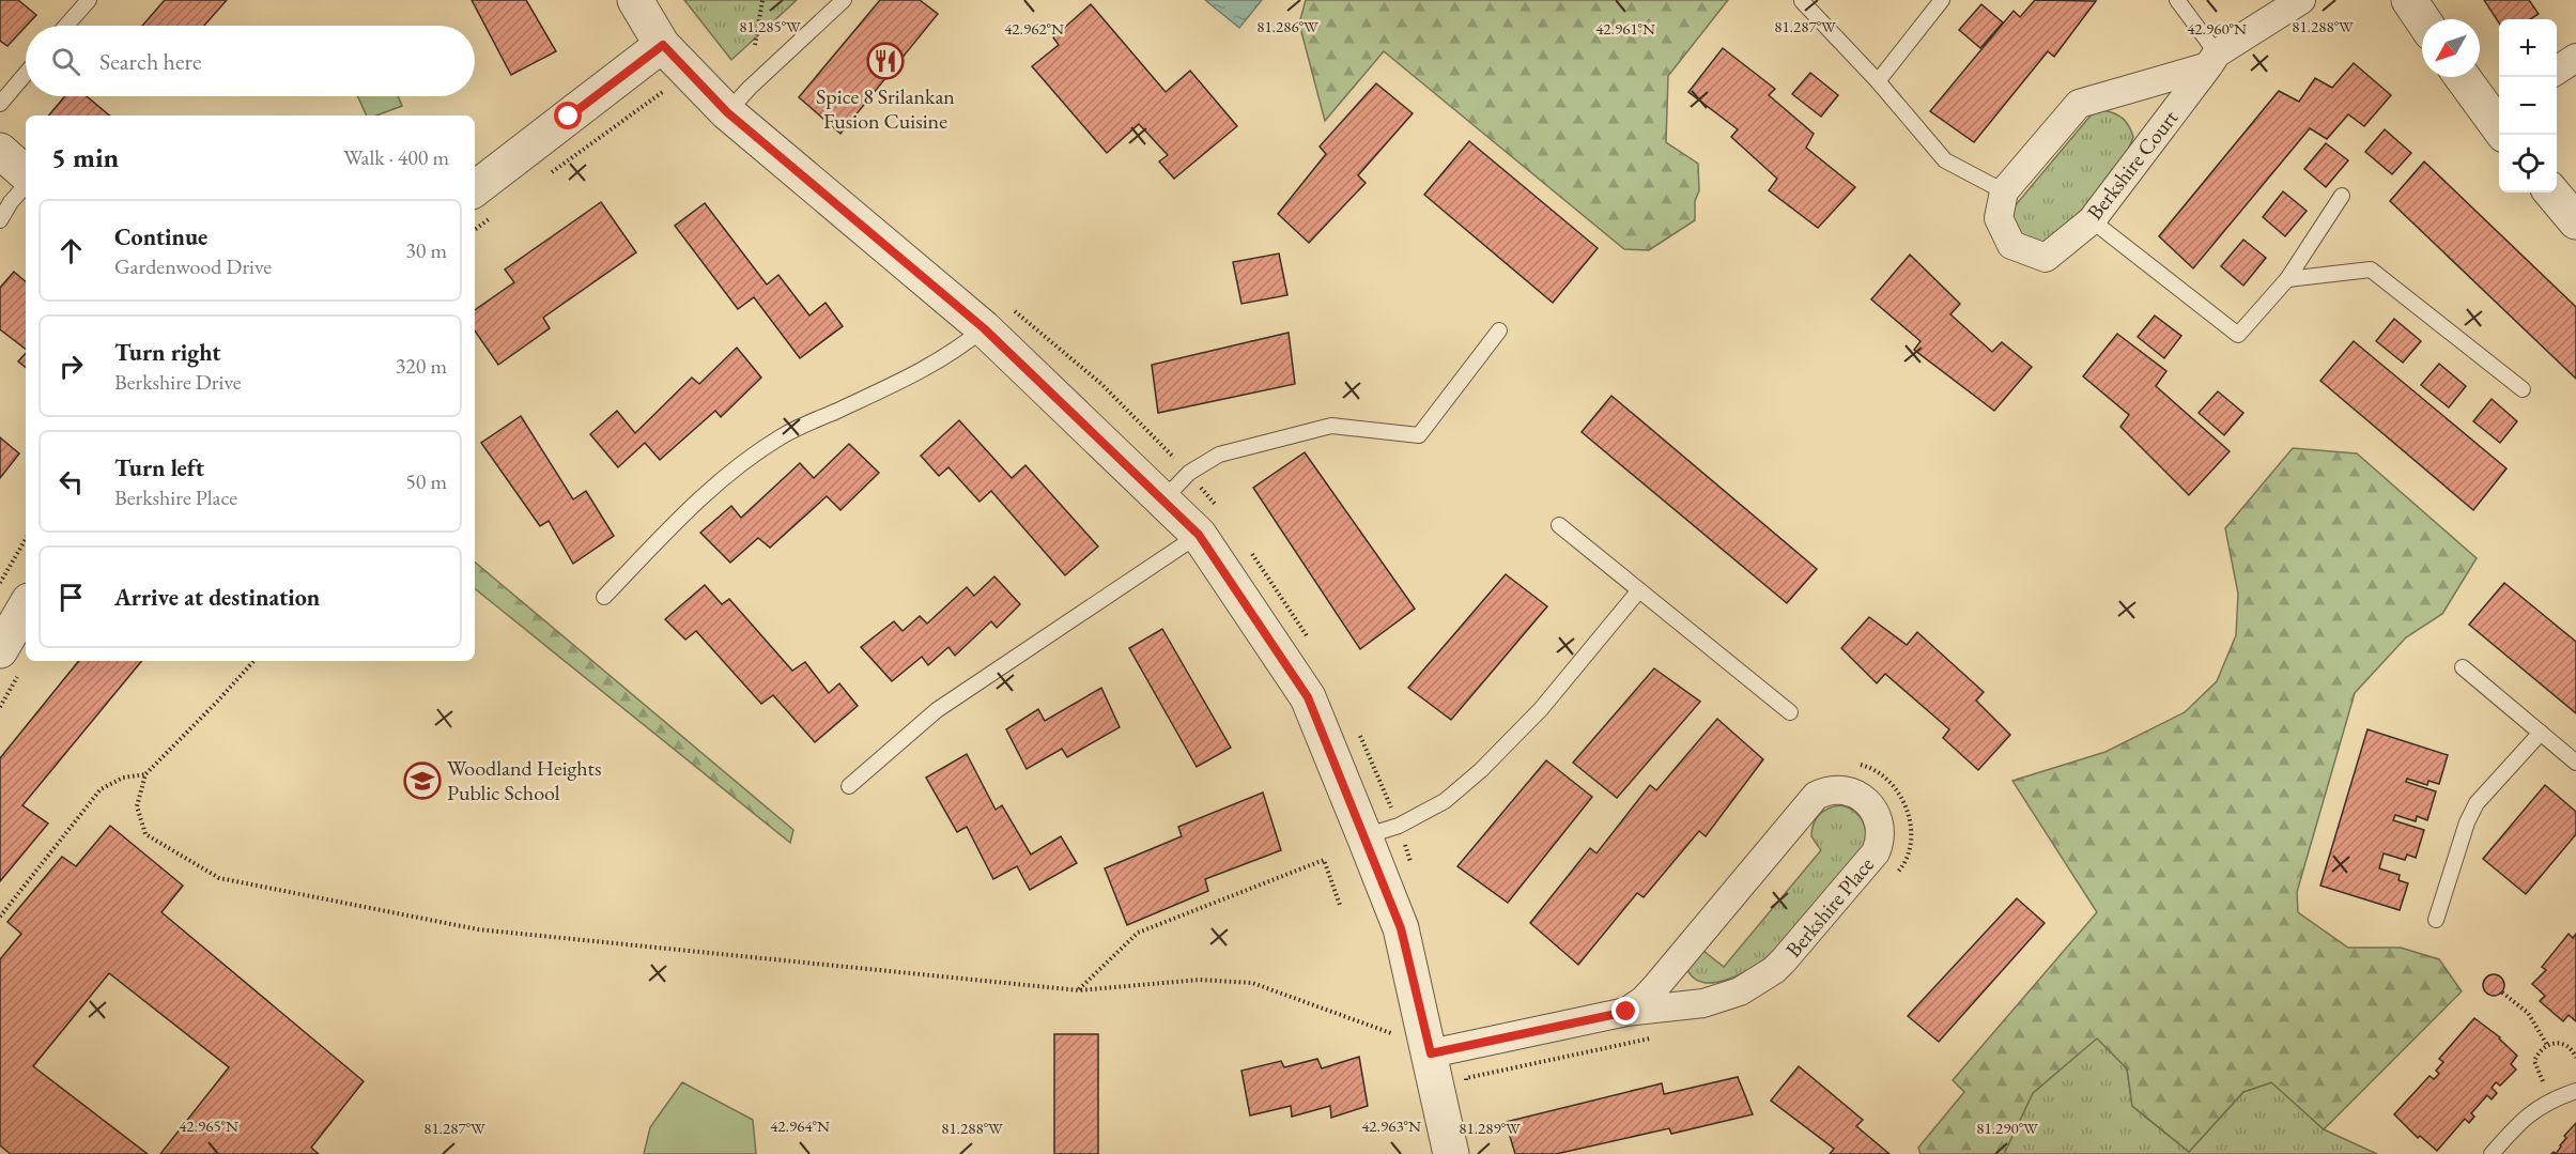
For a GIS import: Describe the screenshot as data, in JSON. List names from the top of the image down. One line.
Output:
{"streets":{"street":["Berkshire Court","Berkshire Place"]},"places":{"restaurant":["Spice 8 Srilankan Fusion Cuisine"],"school or university":["Woodland Heights Public School"]},"north":"bottom left","page":{"map_buttons":["+","−"],"search":"Search here","heading":["5 min","Walk · 400 m"],"list":[["Continue","Gardenwood Drive","30 m"],["Turn right","Berkshire Drive","320 m"],["Turn left","Berkshire Place","50 m"],"Arrive at destination"]},"coordinates":["81.285°W","81.286°W","81.287°W","81.288°W","42.960°N","42.962°N","42.961°N","42.965°N","42.964°N","42.963°N","81.289°W","81.290°W"]}
